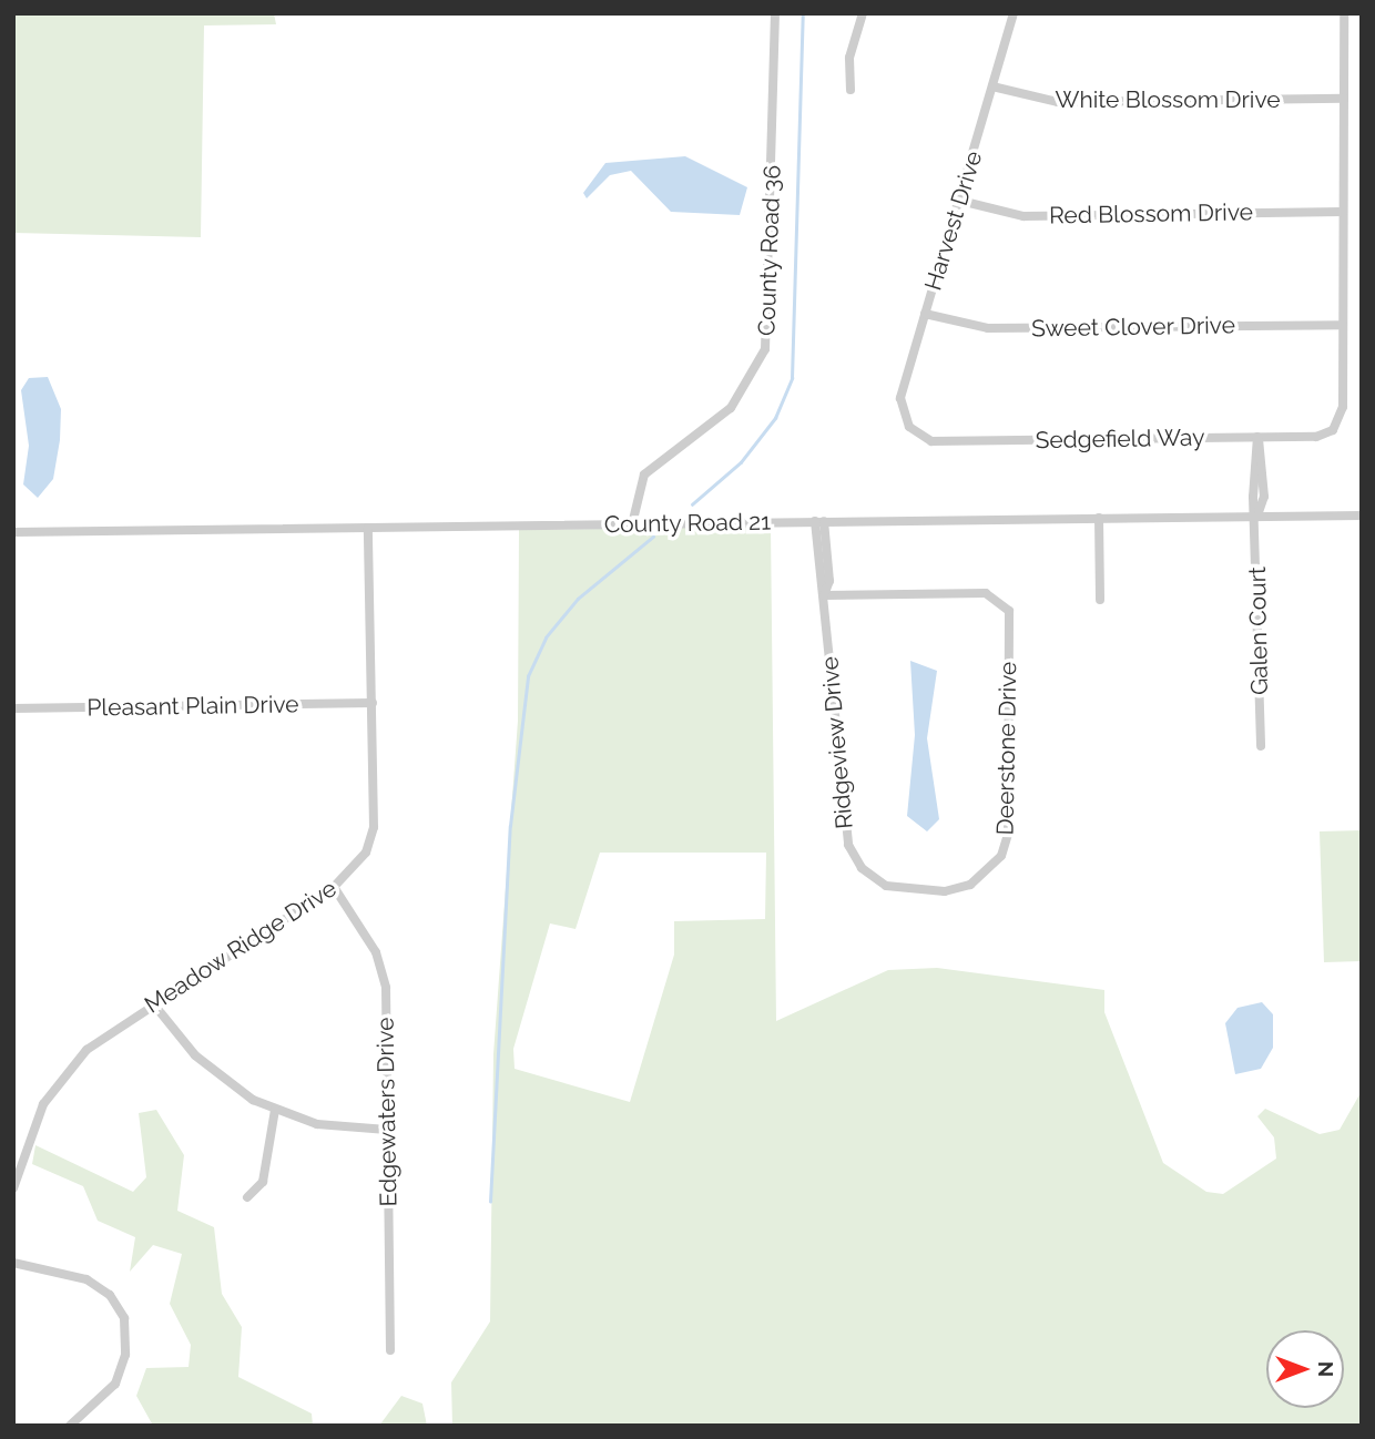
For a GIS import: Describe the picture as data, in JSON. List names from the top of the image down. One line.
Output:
{"streets":{"street":["White Blossom Drive","Red Blossom Drive","Harvest Drive","County Road 36","Sweet Clover Drive","Sedgefield Way","County Road 21","Galen Court","Pleasant Plain Drive","Ridgeview Drive","Deerstone Drive","Meadow Ridge Drive","Edgewaters Drive"]},"crossings":[["White Blossom Drive","Harvest Drive"],["Red Blossom Drive","Harvest Drive"],["Harvest Drive","Sweet Clover Drive"],["Harvest Drive","Sedgefield Way"],["County Road 36","County Road 21"],["Sweet Clover Drive","Sedgefield Way"],["Sedgefield Way","Galen Court"],["County Road 21","Galen Court"],["County Road 21","Ridgeview Drive"],["County Road 21","Meadow Ridge Drive"],["Pleasant Plain Drive","Meadow Ridge Drive"],["Ridgeview Drive","Deerstone Drive"],["Meadow Ridge Drive","Edgewaters Drive"]],"north":"right"}
